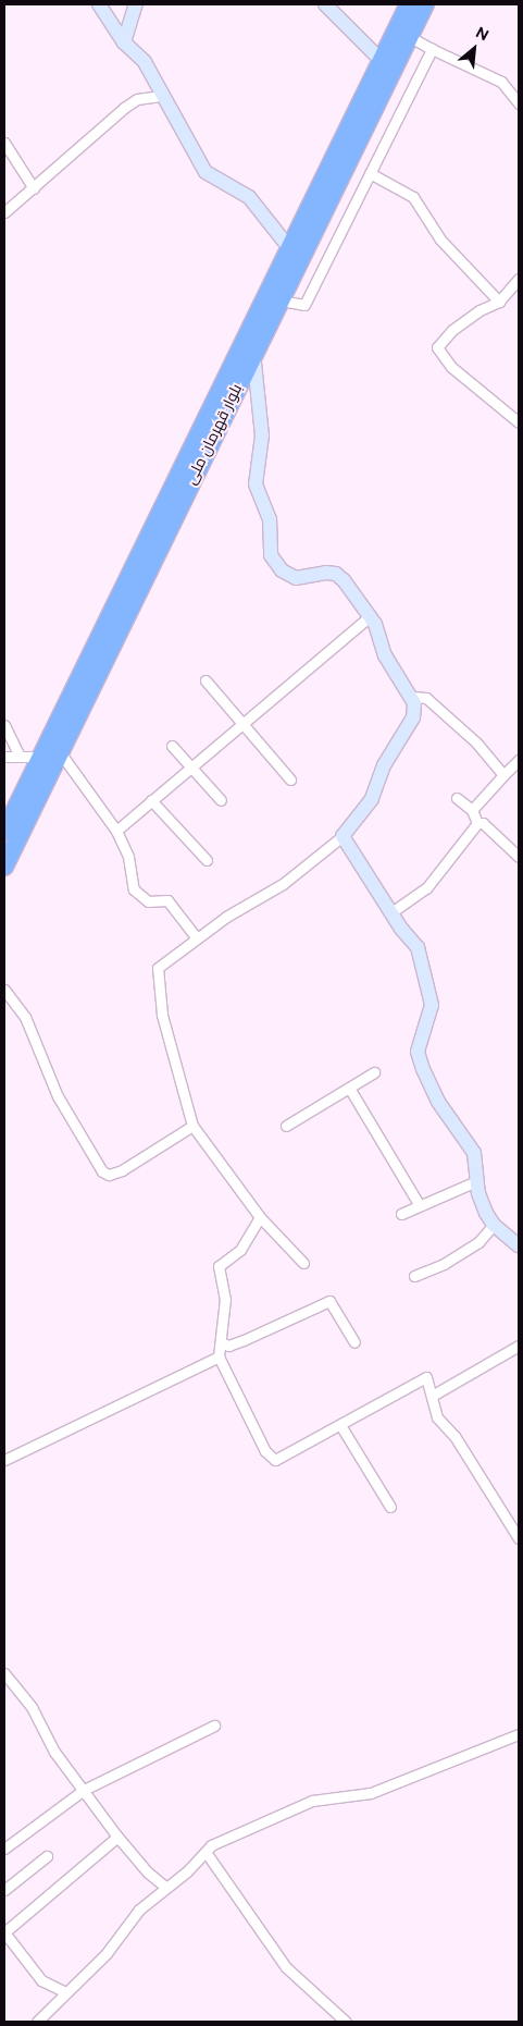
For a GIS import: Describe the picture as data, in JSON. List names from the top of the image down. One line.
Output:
{"streets":{"highway":["بلوار قهرمان ملی"]},"north":"top right"}
